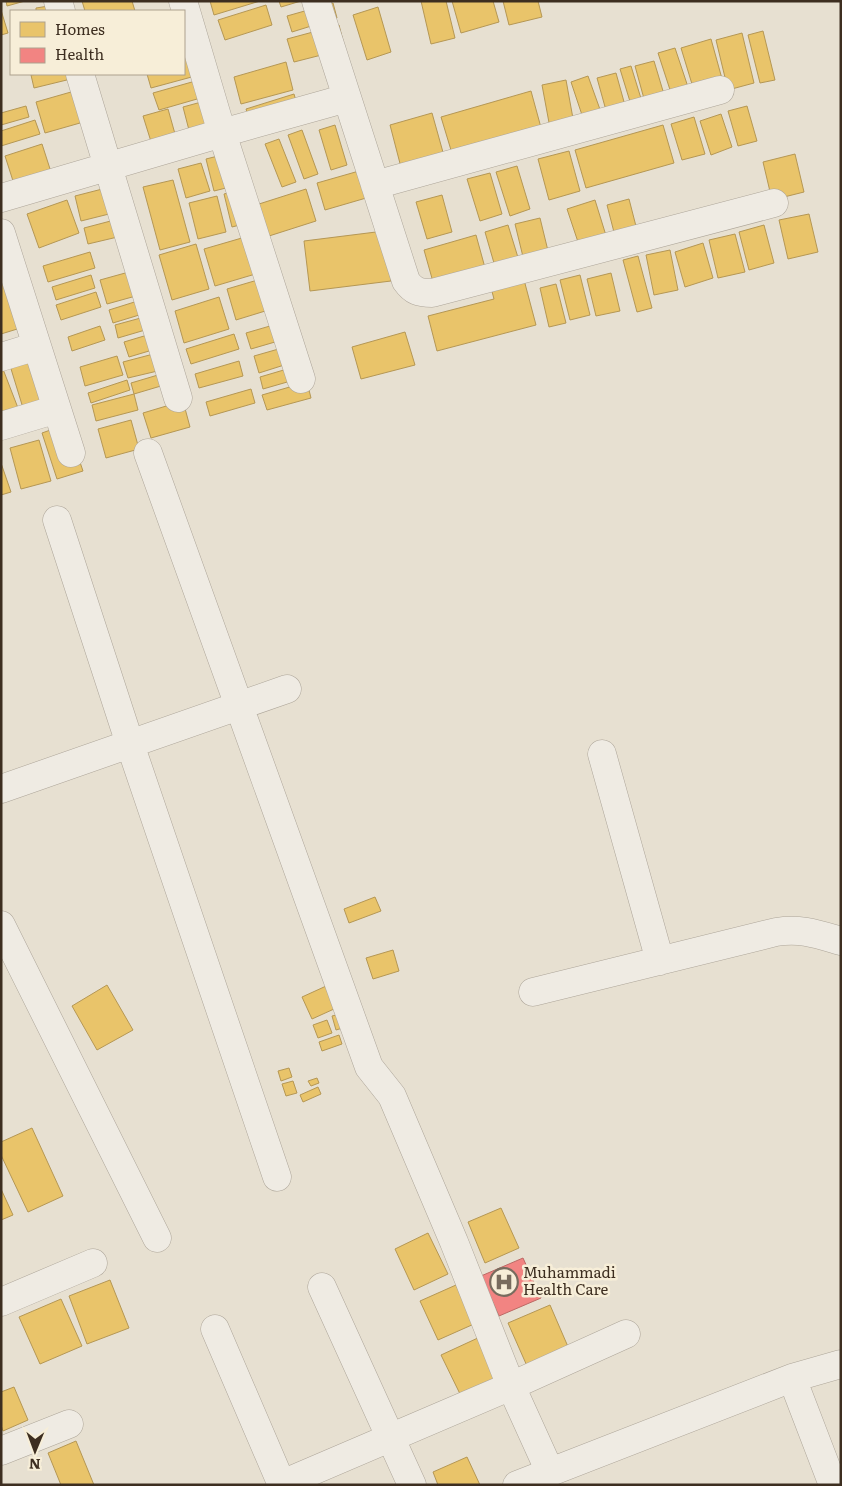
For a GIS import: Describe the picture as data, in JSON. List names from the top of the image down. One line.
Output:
{"places":{"hospital":["Muhammadi Health Care"]},"legend":["Homes","Health"],"north":"bottom"}
